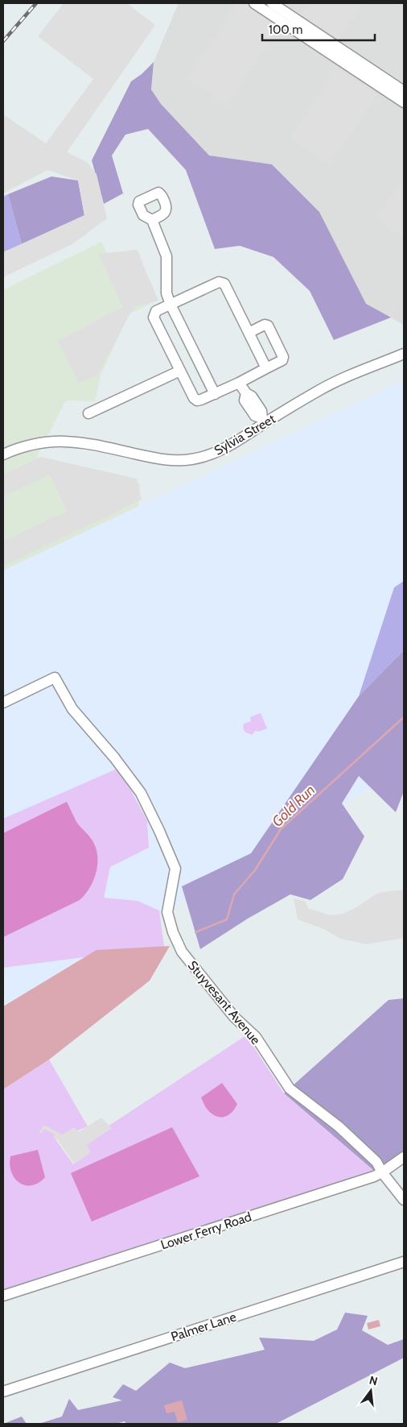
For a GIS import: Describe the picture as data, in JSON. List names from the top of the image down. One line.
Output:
{"streets":{"street":["Sylvia Street","Stuyvesant Avenue","Lower Ferry Road","Palmer Lane"]},"crossings":[["Stuyvesant Avenue","Lower Ferry Road"]],"water":["Gold Run"],"scale_bar":"100 m","north":"top"}
